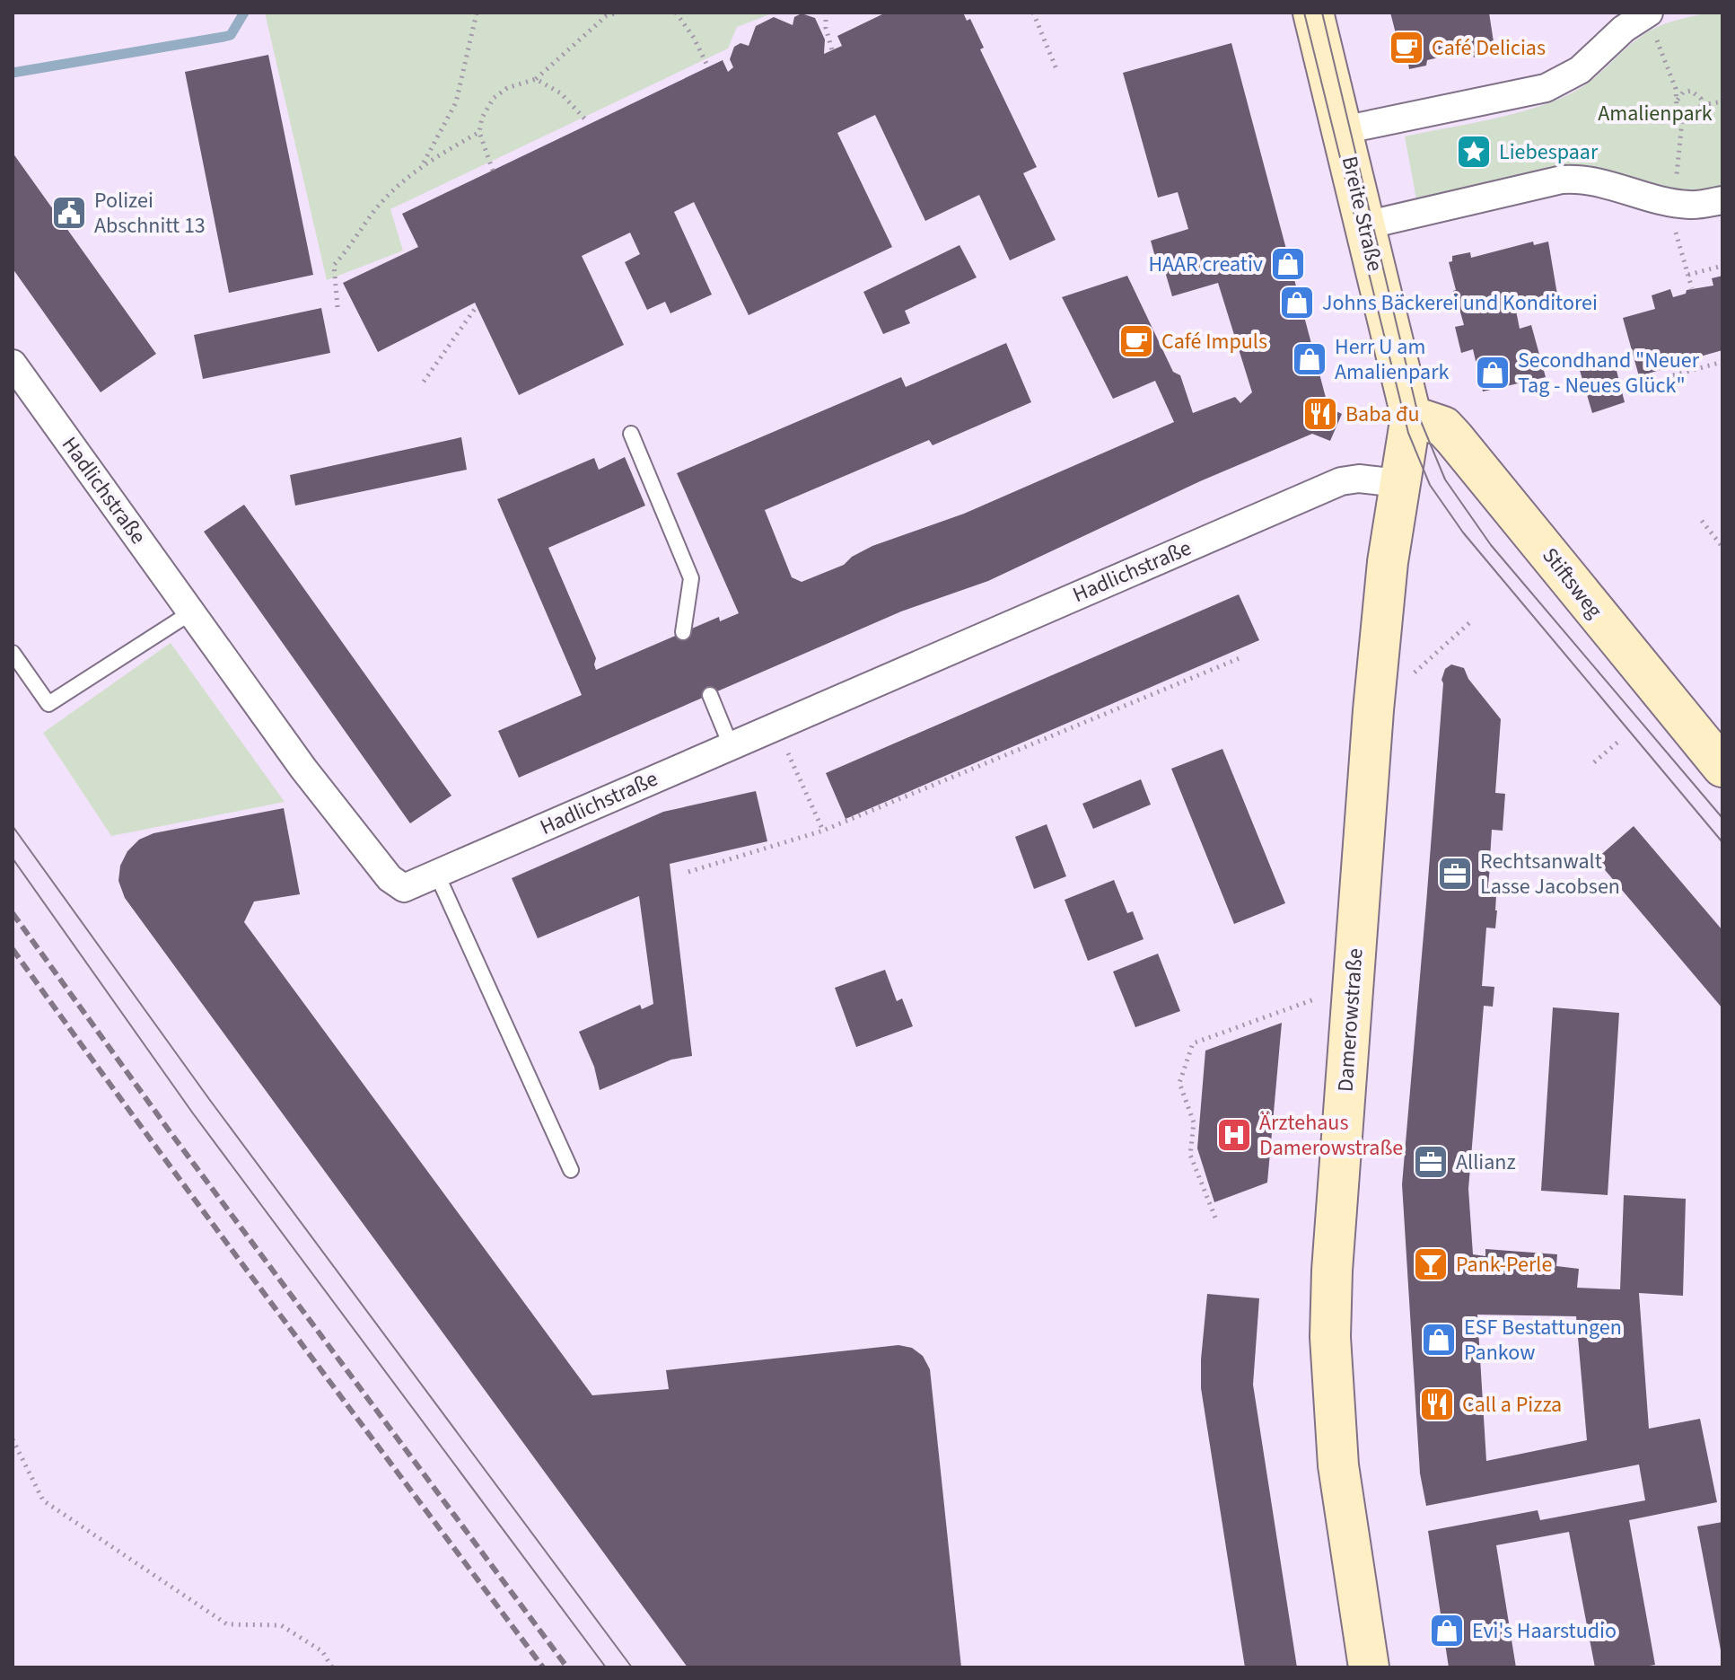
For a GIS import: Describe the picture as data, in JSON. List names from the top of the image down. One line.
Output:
{"streets":{"main road":["Breite Straße","Stiftsweg","Damerowstraße"],"street":["Hadlichstraße"]},"crossings":[["Breite Straße","Stiftsweg"],["Breite Straße","Damerowstraße"],["Hadlichstraße","Damerowstraße"],["Stiftsweg","Damerowstraße"]],"parks":["Amalienpark"],"places":{"cafe":["Café Delicias","Café Impuls"],"place":["Liebespaar"],"public building":["Polizei Abschnitt 13"],"shop":["HAAR creativ","Johns Bäckerei und Konditorei","Herr U am Amalienpark","Secondhand \"Neuer Tag - Neues Glück\"","ESF Bestattungen Pankow","Evi's Haarstudio"],"restaurant":["Baba đu","Call a Pizza"],"office":["Rechtsanwalt Lasse Jacobsen","Allianz"],"hospital":["Ärztehaus Damerowstraße"],"bar":["Pank-Perle"]}}
